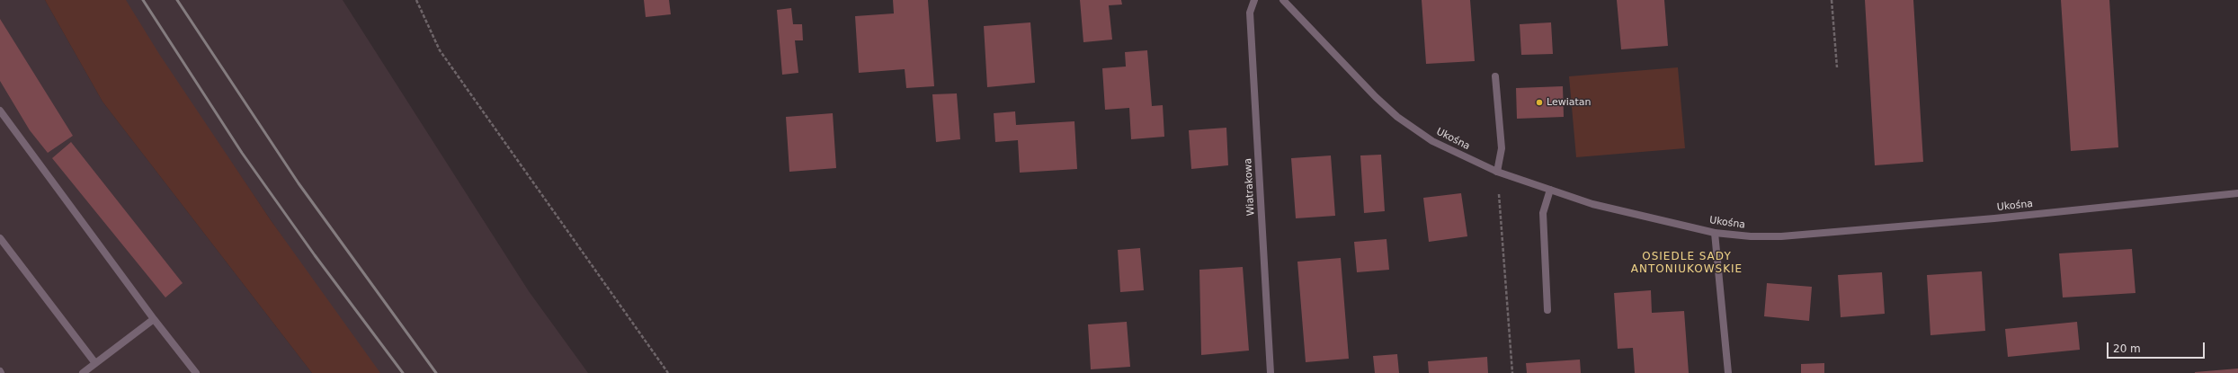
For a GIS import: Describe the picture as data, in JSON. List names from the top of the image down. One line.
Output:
{"streets":{"street":["Ukośna","Wiatrakowa"]},"districts":["OSIEDLE SADY ANTONIUKOWSKIE"],"places":["Lewiatan"],"scale_bar":"20 m"}
